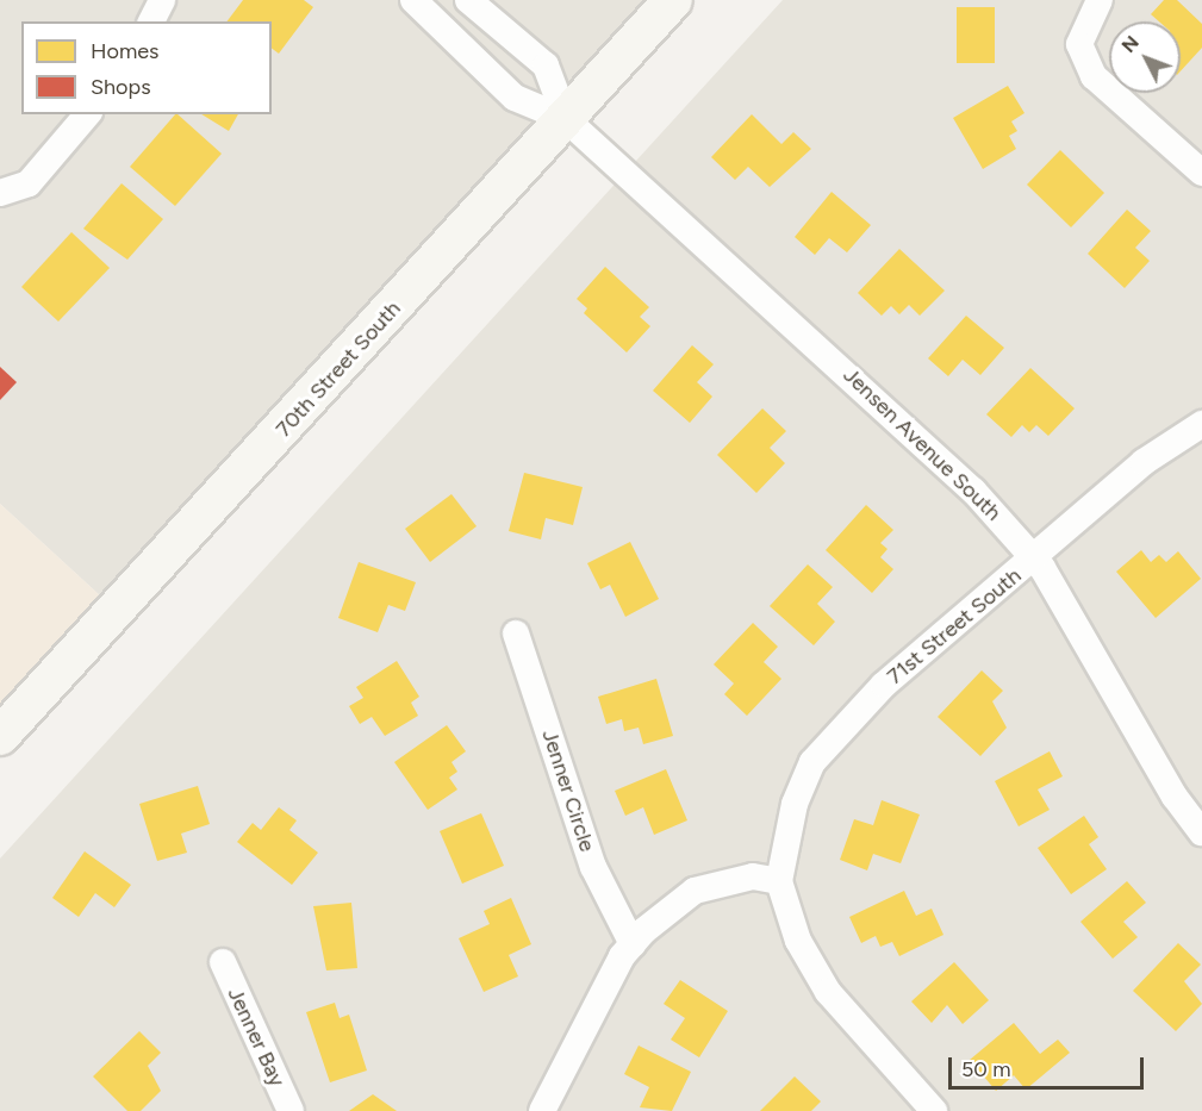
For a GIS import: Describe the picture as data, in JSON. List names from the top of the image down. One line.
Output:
{"streets":{"main road":["70th Street South"],"street":["Jensen Avenue South","71st Street South","Jenner Circle","Jenner Bay"]},"crossings":[["70th Street South","Jensen Avenue South"],["Jensen Avenue South","71st Street South"]],"legend":["Homes","Shops"],"scale_bar":"50 m","north":"top left"}
